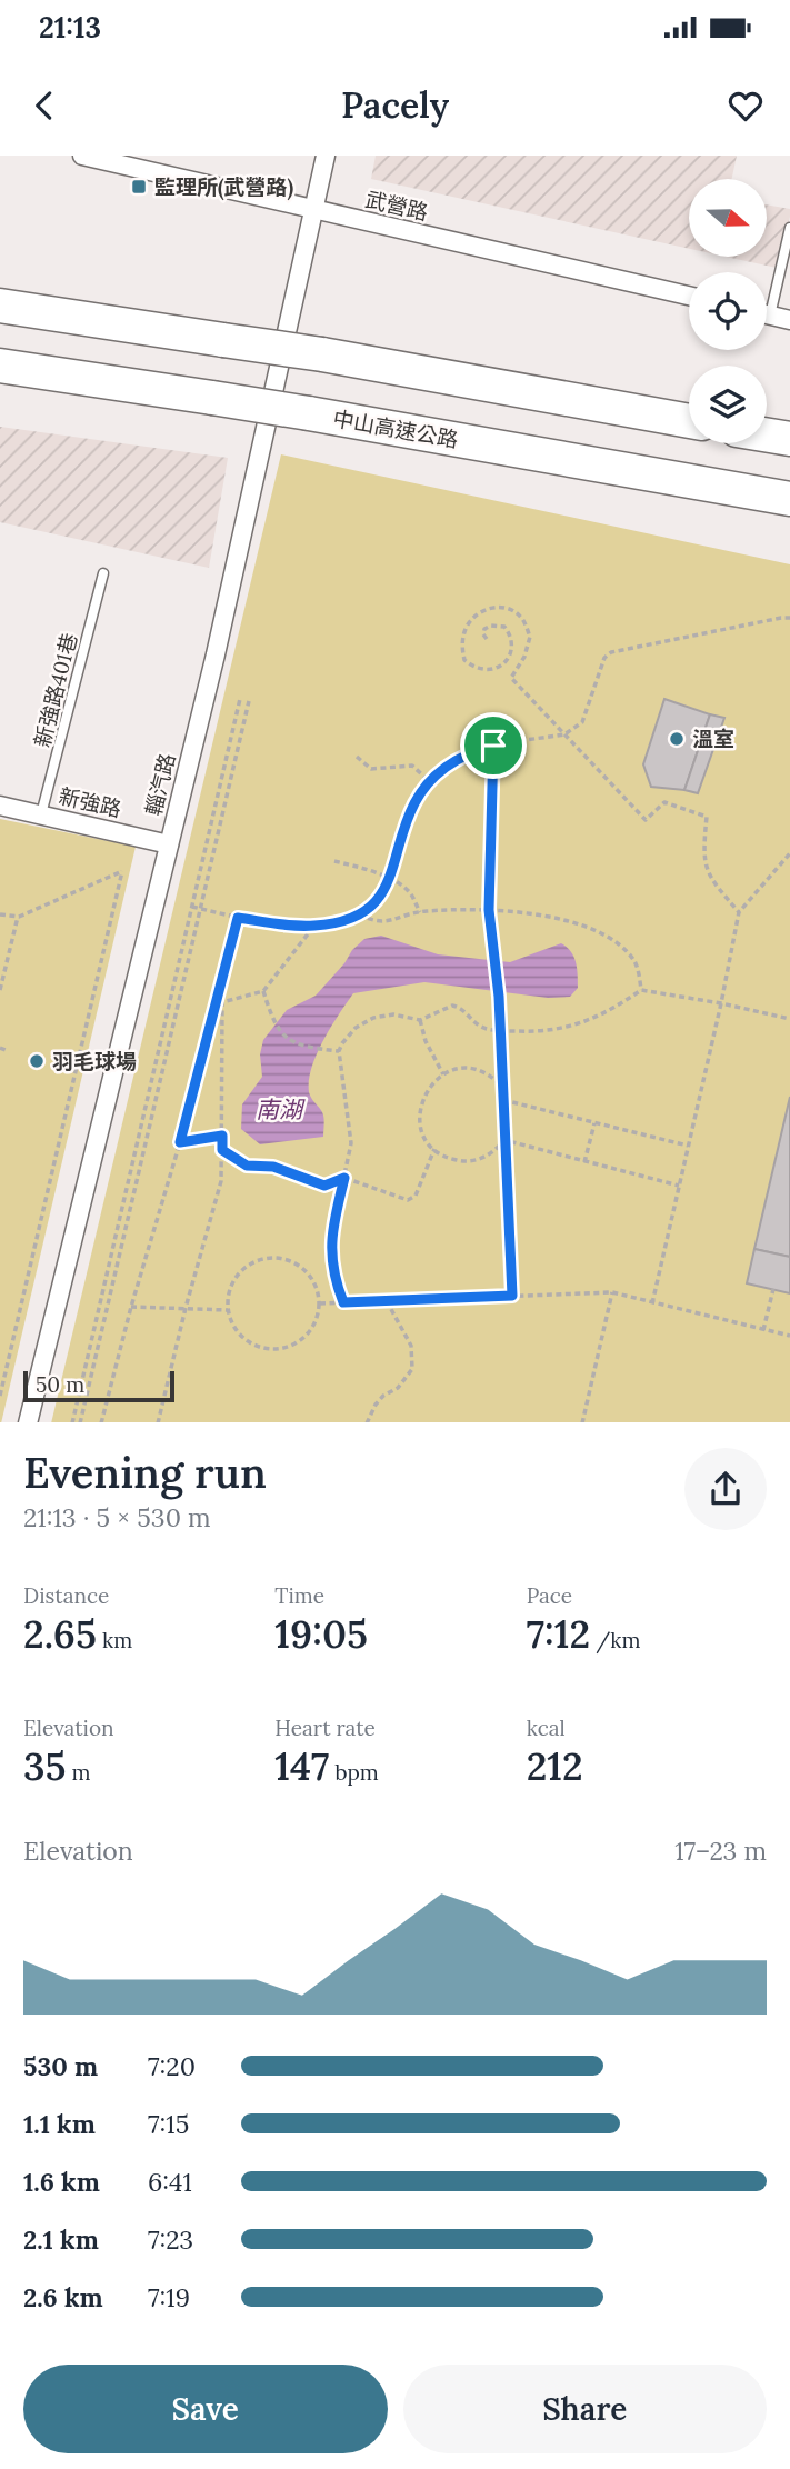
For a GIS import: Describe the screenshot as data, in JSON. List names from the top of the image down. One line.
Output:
{"streets":{"highway":["中山高速公路"],"street":["武營路","輜汽路","新強路"],"lane":["新強路401巷"]},"crossings":[["武營路","輜汽路"],["新強路401巷","新強路"],["輜汽路","新強路"]],"water":["南湖"],"places":{"transit":["監理所(武營路)"],"other":["溫室","羽毛球場"]},"scale_bar":"50 m","north":"right","page":{"status":"21:13","header":"Pacely","scale":"50 m","heading":["Evening run","21:13 · 5 × 530 m"],"stats":[["Distance","2.65 km"],["Time","19:05"],["Pace","7:12 /km"],["Elevation","35 m"],["Heart rate","147 bpm"],["kcal","212"]],"chart":["Elevation","17–23 m"],"list":[{"name":"530 m","note":"7:20"},{"name":"1.1 km","note":"7:15"},{"name":"1.6 km","note":"6:41"},{"name":"2.1 km","note":"7:23"},{"name":"2.6 km","note":"7:19"}],"buttons":["Save","Share"]}}
